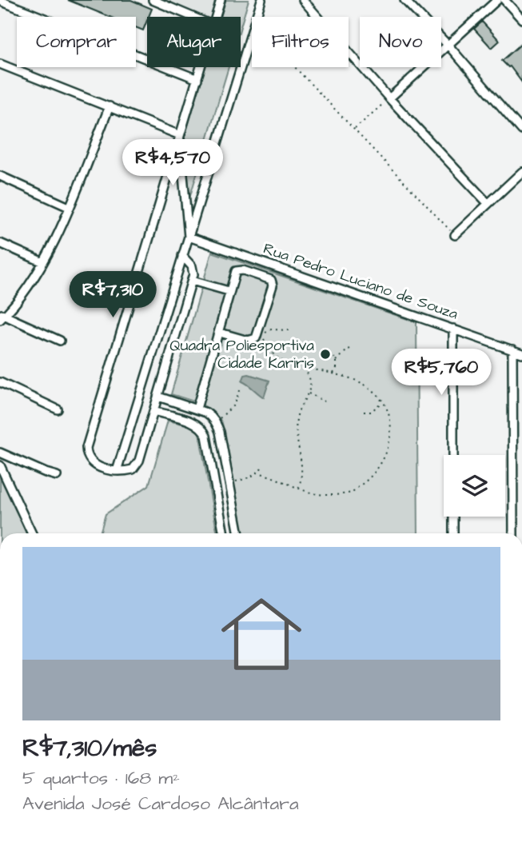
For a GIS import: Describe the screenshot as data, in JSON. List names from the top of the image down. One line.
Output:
{"streets":{"street":["Rua Pedro Luciano de Souza"]},"places":["Quadra Poliesportiva Cidade Kariris"],"page":{"chip":["Comprar","Alugar","Filtros","Novo"],"price":["R$4,570","R$7,310","R$5,760"],"list":[{"name":"R$7,310/mês","note":"5 quartos · 168 m² · Avenida José Cardoso Alcântara"}]}}
